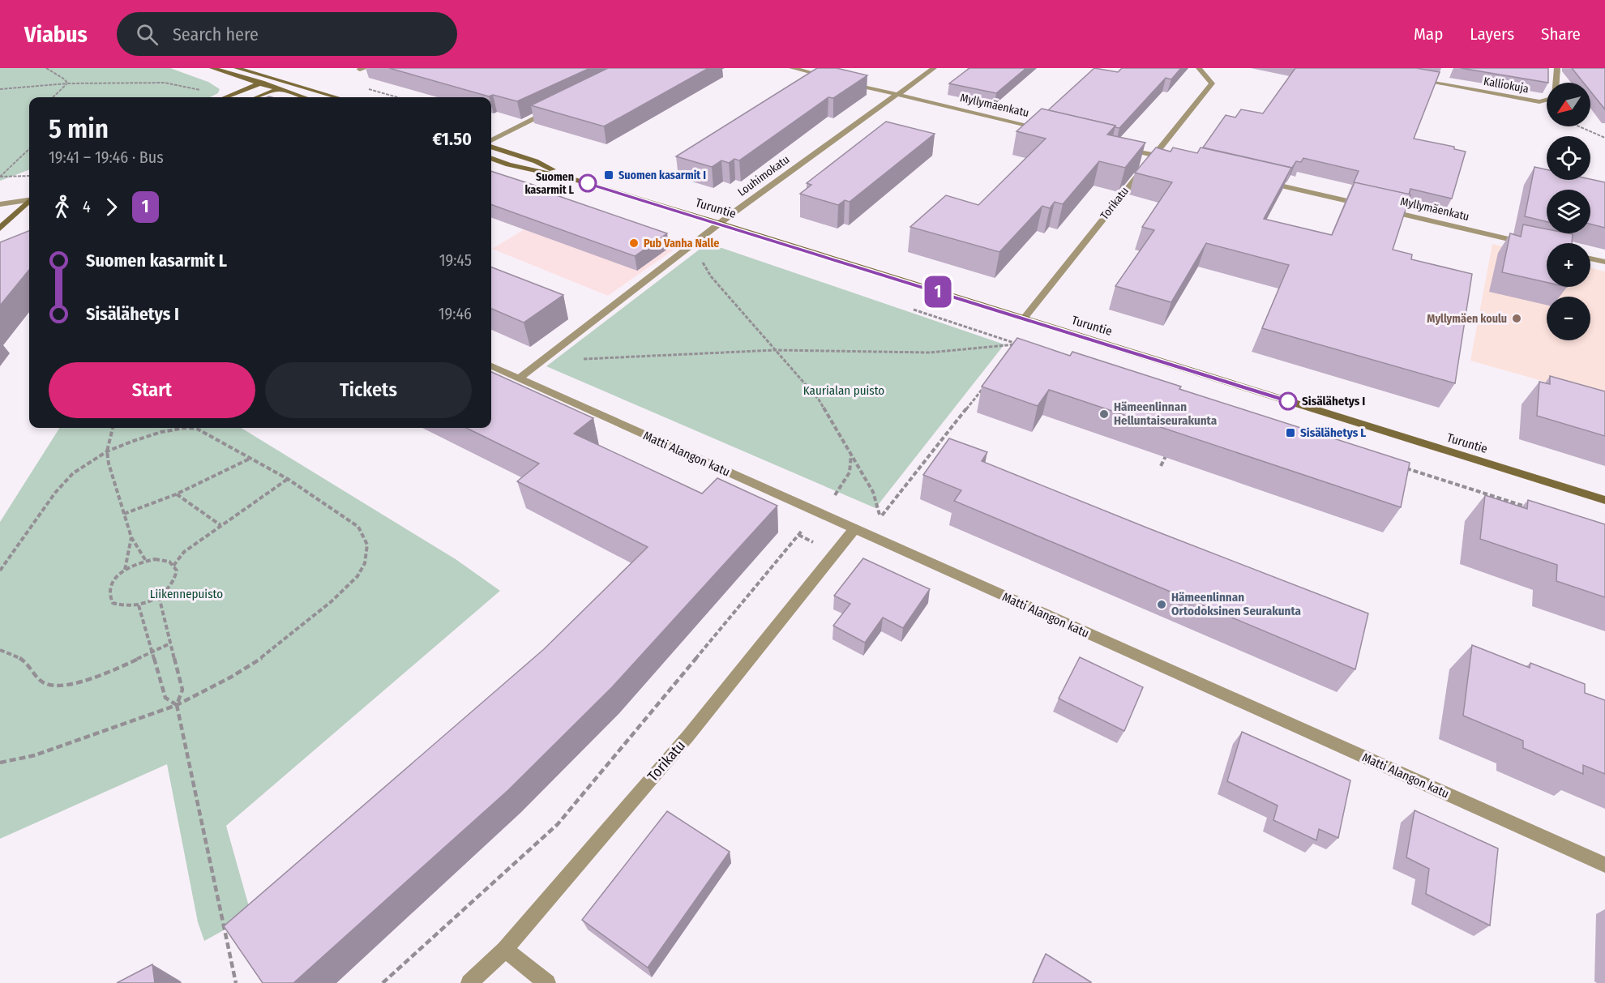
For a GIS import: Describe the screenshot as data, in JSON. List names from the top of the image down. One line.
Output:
{"streets":{"main road":["Turuntie"],"street":["Kalliokuja","Myllymäenkatu","Louhimokatu","Torikatu","Matti Alangon katu"]},"crossings":[["Myllymäenkatu","Louhimokatu"],["Louhimokatu","Turuntie"],["Louhimokatu","Matti Alangon katu"],["Torikatu","Turuntie"],["Torikatu","Matti Alangon katu"]],"parks":["Kaurialan puisto","Liikennepuisto"],"places":{"transit":["Suomen kasarmit I","Sisälähetys L"],"other":["Suomen kasarmit L","Pub Vanha Nalle","Myllymäen koulu","Sisälähetys I","Hämeenlinnan Helluntaiseurakunta","Hämeenlinnan Ortodoksinen Seurakunta"]},"lines":["bus line 1"],"north":"bottom left","page":{"header":"Viabus","search":"Search here","nav":["Map","Layers","Share"],"on_map":"1","map_buttons":["+","−"],"heading":["5 min","19:41 – 19:46 · Bus","€1.50"],"legs":["4","1"],"list":[{"name":"Suomen kasarmit L","value":"19:45"},{"name":"Sisälähetys I","value":"19:46"}],"buttons":["Start","Tickets"]}}
